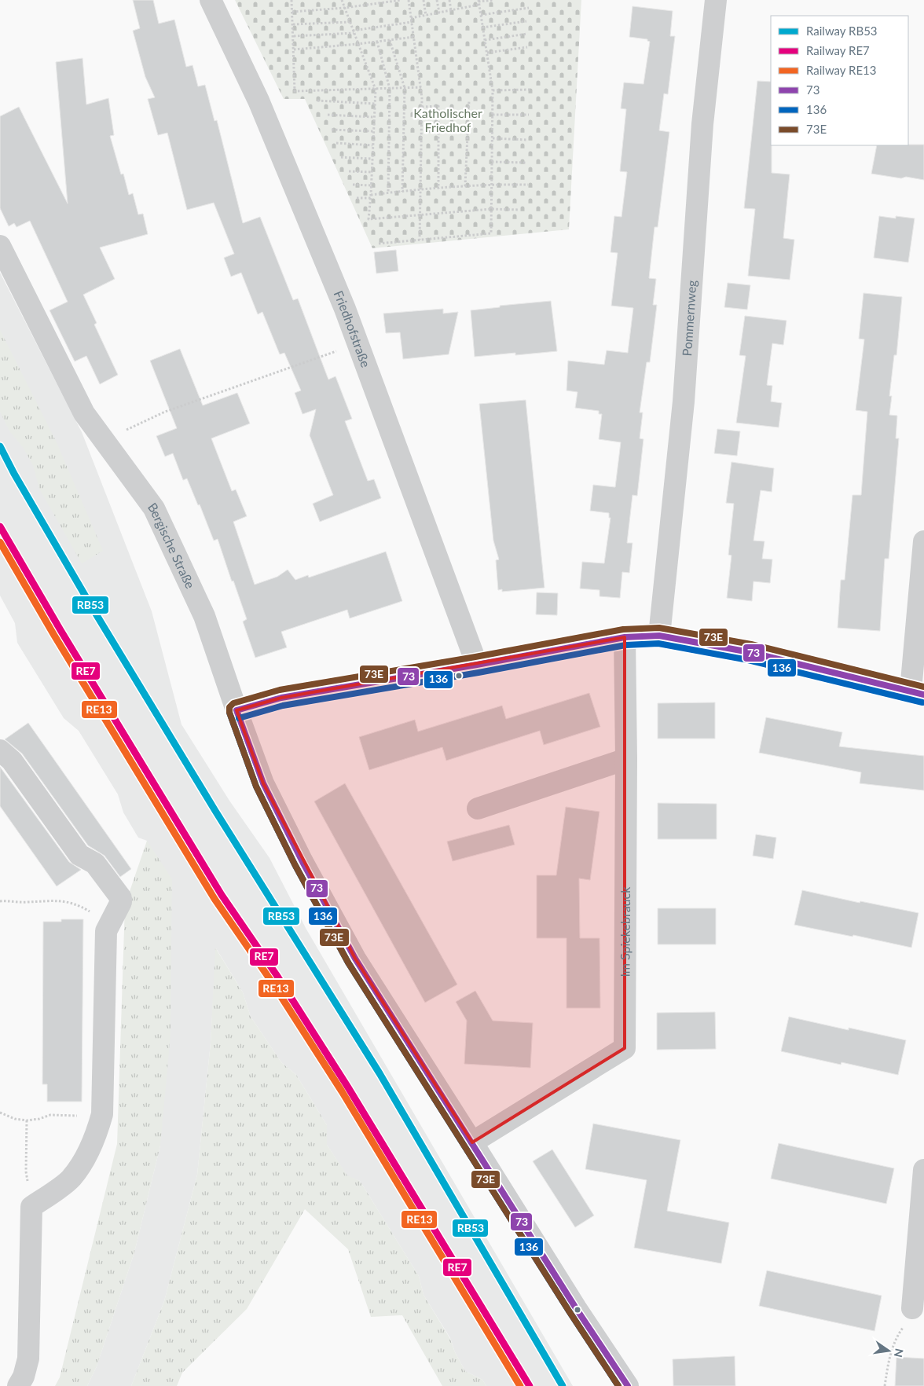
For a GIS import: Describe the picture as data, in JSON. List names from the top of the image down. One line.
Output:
{"streets":{"street":["Pommernweg","Friedhofstraße","Bergische Straße","Im Spiekebrauck"]},"crossings":[["Bergische Straße","Im Spiekebrauck"]],"parks":["Katholischer Friedhof"],"lines":["rail line RB53","rail line RE7","rail line RE13","transit line 73E","transit line 73","transit line 136"],"legend":["Railway RB53","Railway RE7","Railway RE13","73","136","73E"],"north":"right"}
